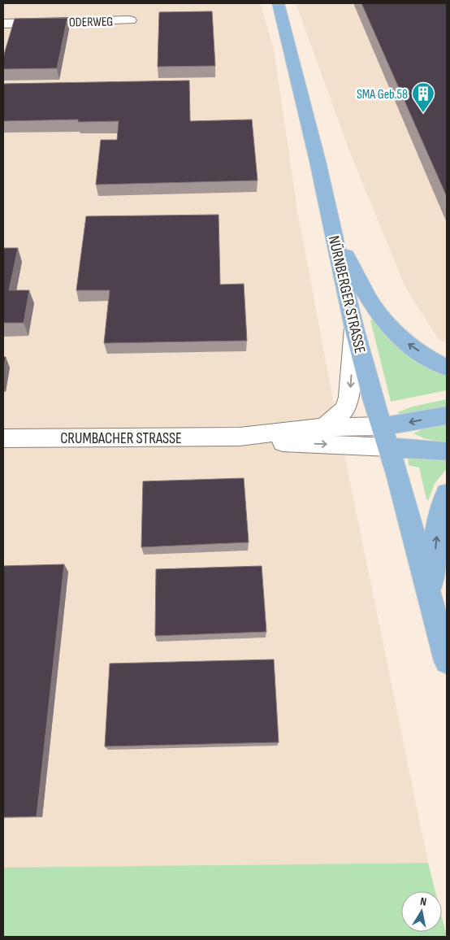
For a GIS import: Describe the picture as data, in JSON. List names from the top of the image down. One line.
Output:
{"streets":{"main road":["NÜRNBERGER STRASSE"],"street":["ODERWEG","CRUMBACHER STRASSE"]},"crossings":[["NÜRNBERGER STRASSE","CRUMBACHER STRASSE"]],"places":{"building":["SMA Geb.58"]},"north":"top"}
